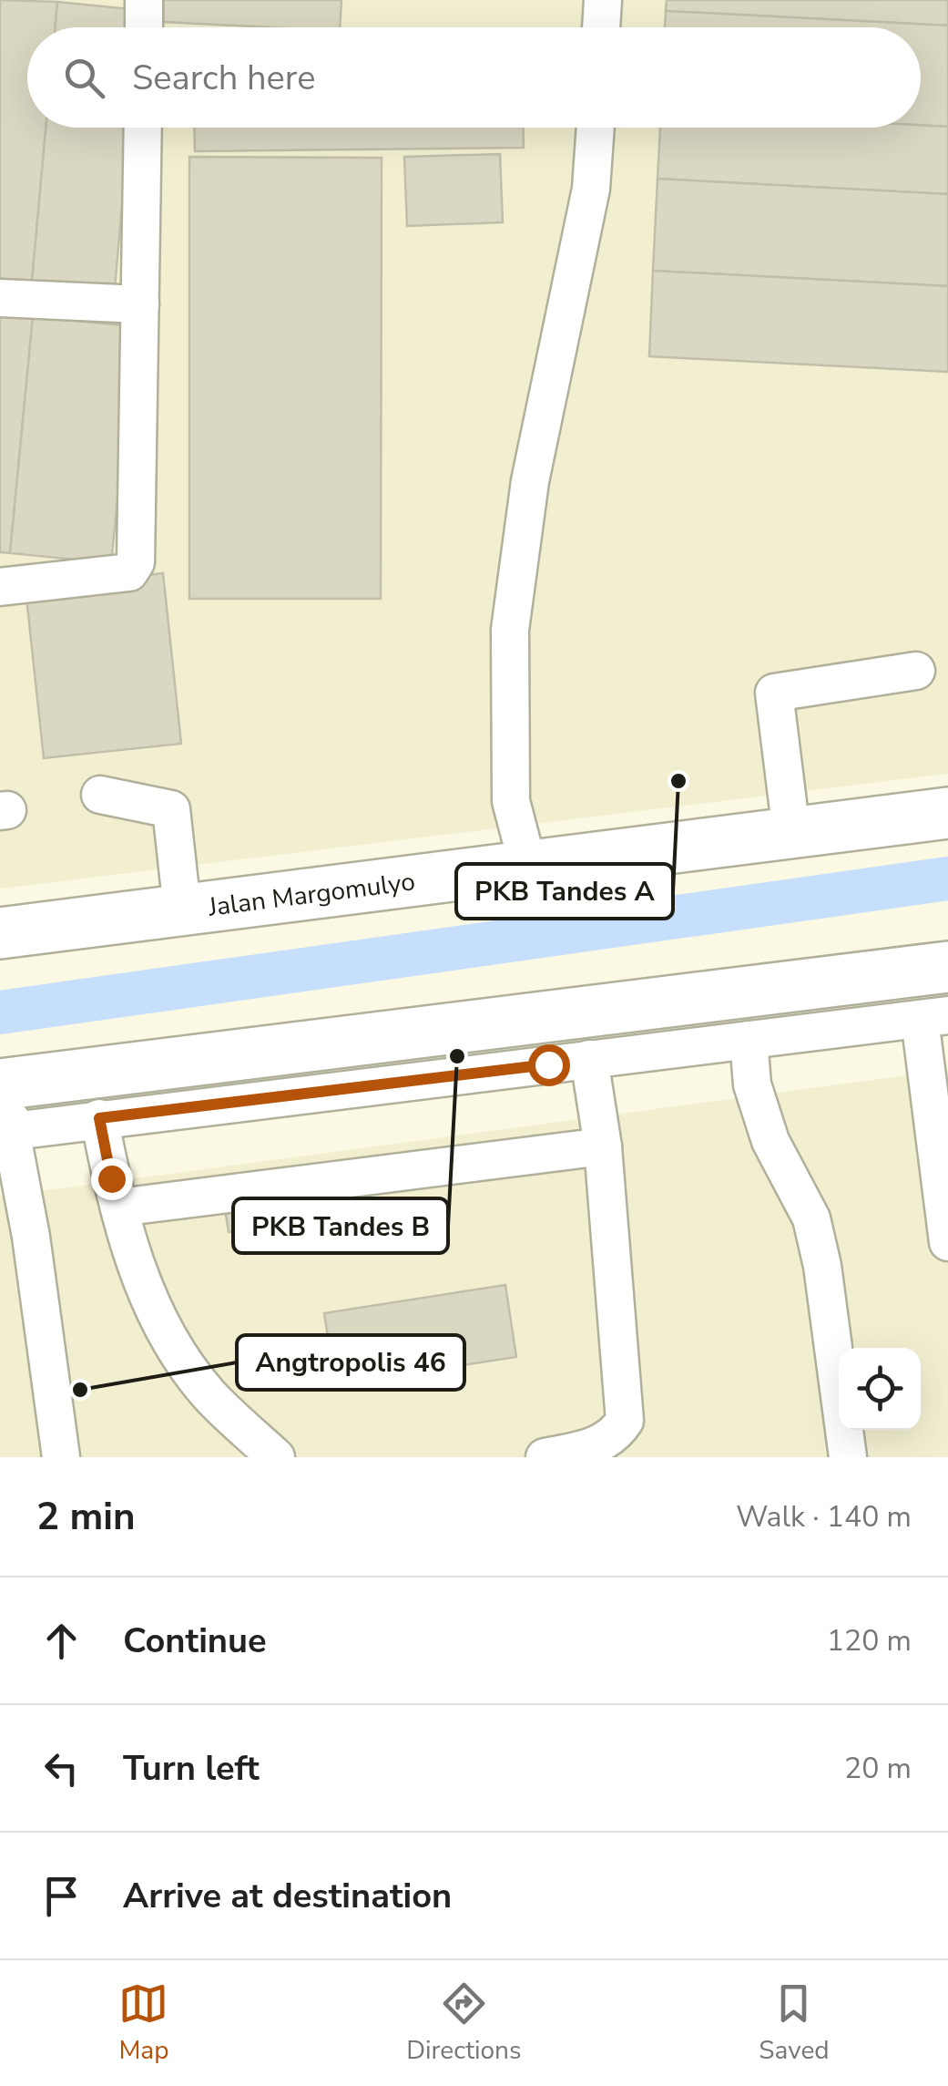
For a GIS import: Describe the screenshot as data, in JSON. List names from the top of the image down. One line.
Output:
{"streets":{"highway":["Jalan Margomulyo"]},"places":["PKB Tandes A","PKB Tandes B","Angtropolis 46"],"page":{"search":"Search here","heading":["2 min","Walk · 140 m"],"list":[["Continue","120 m"],["Turn left","20 m"],"Arrive at destination"],"nav":["Map","Directions","Saved"]}}
